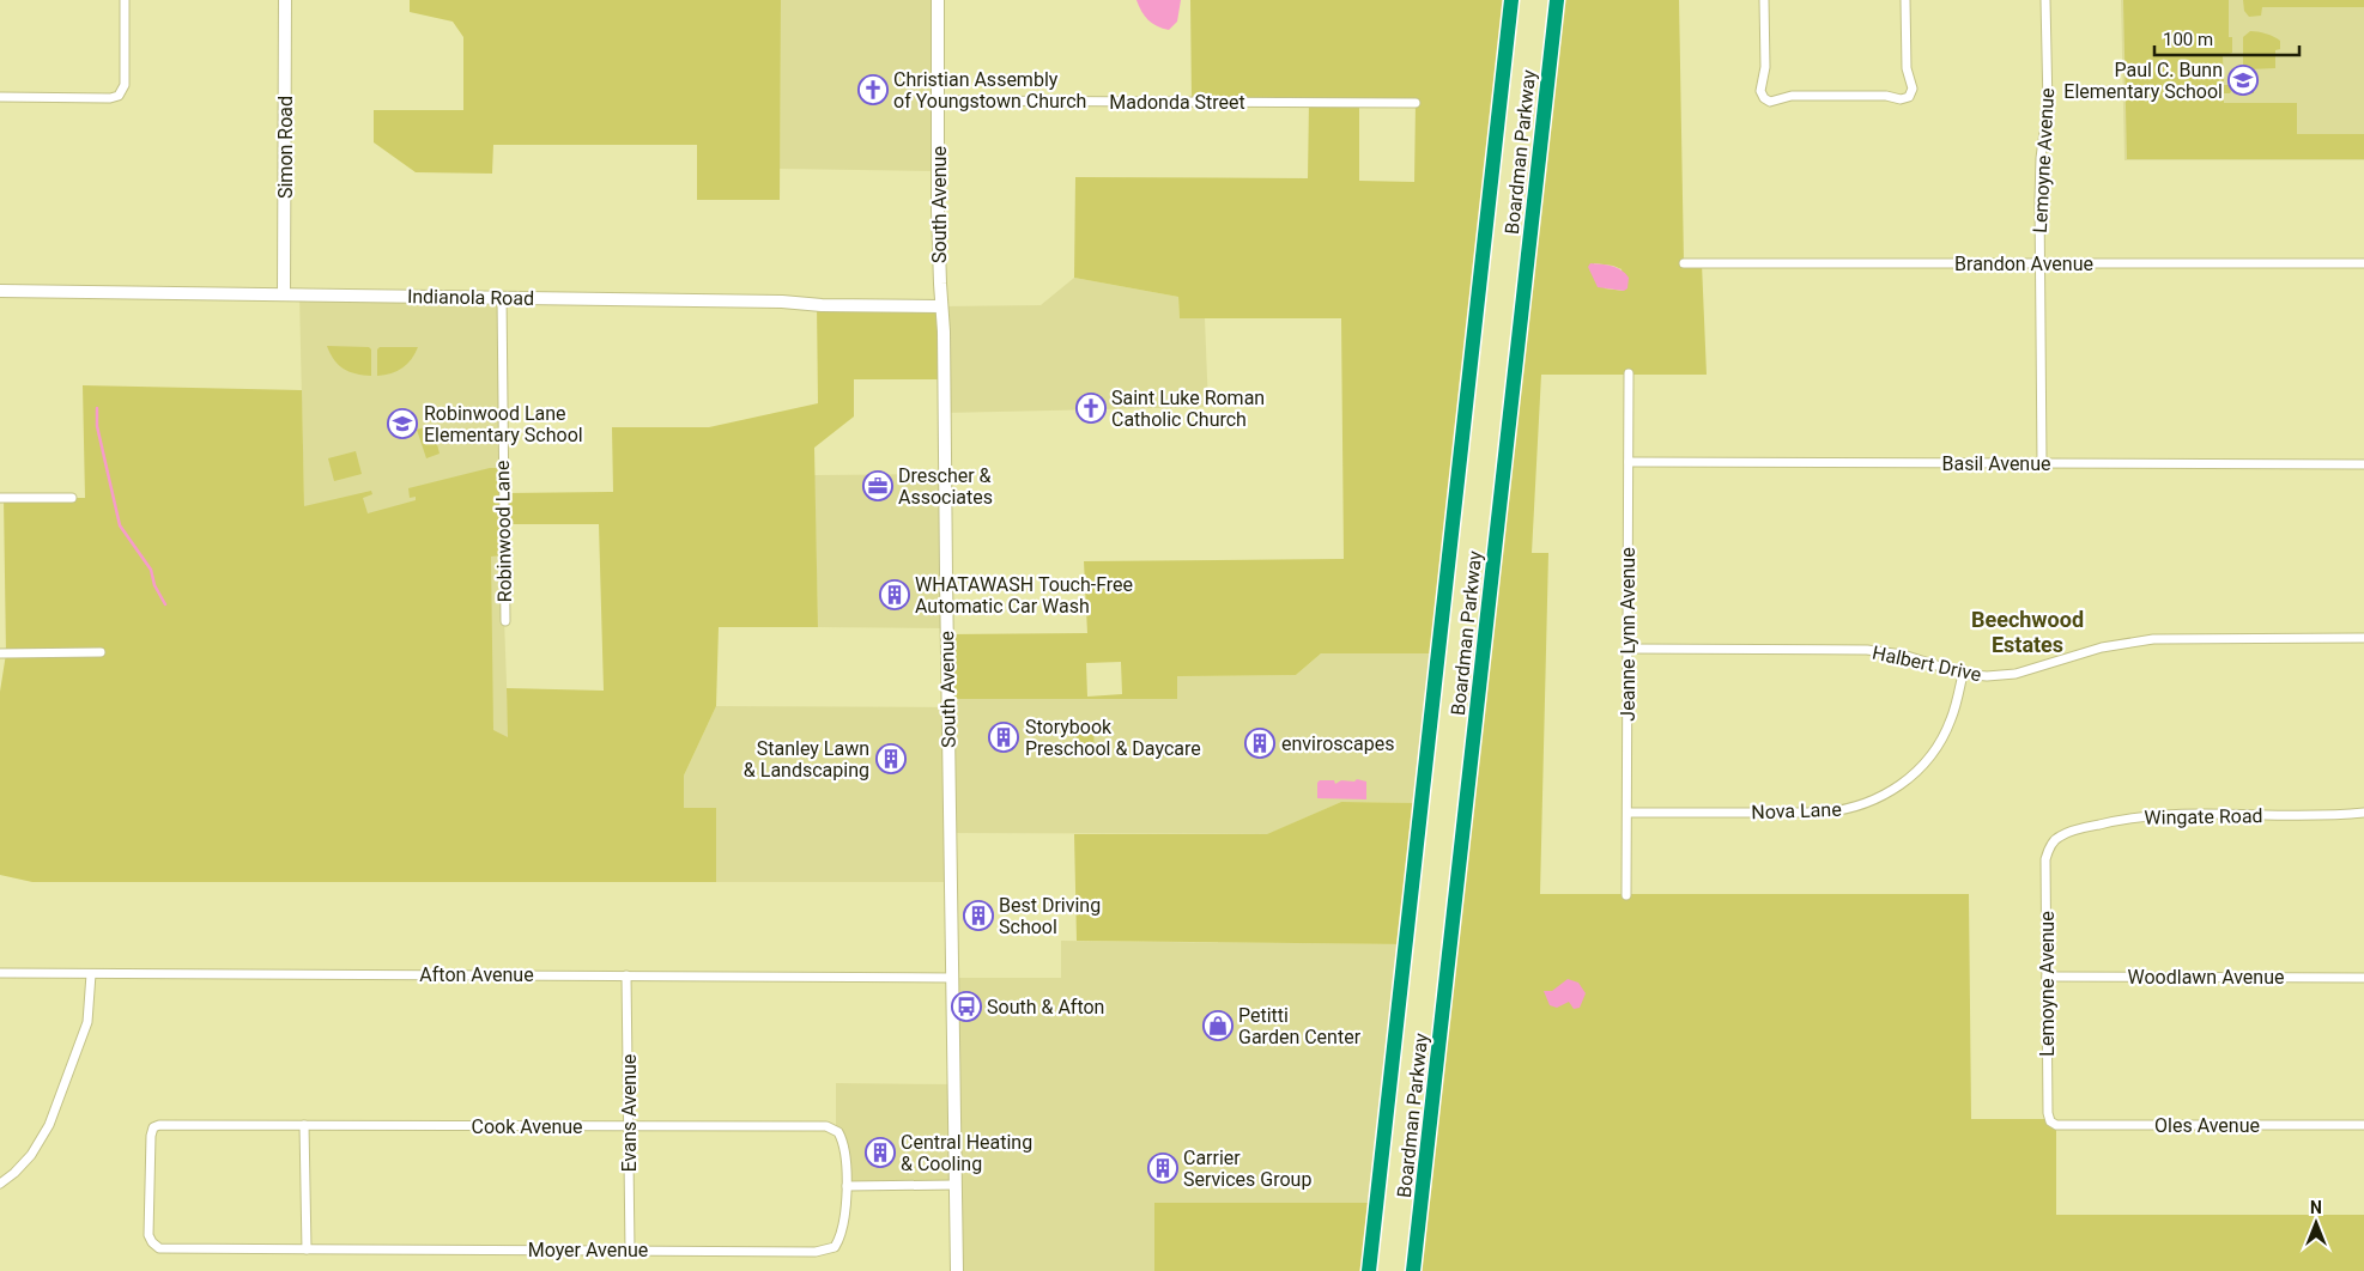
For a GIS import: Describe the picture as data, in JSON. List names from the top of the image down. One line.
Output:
{"streets":{"highway":["Boardman Parkway"],"main road":["Simon Road","South Avenue","Indianola Road"],"street":["Madonda Street","Lemoyne Avenue","Brandon Avenue","Basil Avenue","Robinwood Lane","Jeanne Lynn Avenue","Halbert Drive","Nova Lane","Wingate Road","Afton Avenue","Woodlawn Avenue","Evans Avenue","Oles Avenue","Cook Avenue","Moyer Avenue"]},"crossings":[["Madonda Street","South Avenue"],["Simon Road","Indianola Road"],["Lemoyne Avenue","Brandon Avenue"],["Lemoyne Avenue","Basil Avenue"],["Lemoyne Avenue","Wingate Road"],["Lemoyne Avenue","Woodlawn Avenue"],["Lemoyne Avenue","Oles Avenue"],["South Avenue","Indianola Road"],["South Avenue","Afton Avenue"],["Indianola Road","Robinwood Lane"],["Basil Avenue","Jeanne Lynn Avenue"],["Jeanne Lynn Avenue","Halbert Drive"],["Jeanne Lynn Avenue","Nova Lane"],["Halbert Drive","Nova Lane"],["Afton Avenue","Evans Avenue"],["Evans Avenue","Cook Avenue"],["Evans Avenue","Moyer Avenue"],["Cook Avenue","Moyer Avenue"]],"districts":["Beechwood Estates"],"places":{"school or university":["Paul C. Bunn Elementary School","Robinwood Lane Elementary School"],"church":["Christian Assembly of Youngstown Church","Saint Luke Roman Catholic Church"],"office":["Drescher & Associates"],"building":["WHATAWASH Touch-Free Automatic Car Wash","Storybook Preschool & Daycare","enviroscapes","Stanley Lawn & Landscaping","Best Driving School","Central Heating & Cooling","Carrier Services Group"],"bus stop":["South & Afton"],"shop":["Petitti Garden Center"]},"scale_bar":"100 m","north":"top"}
